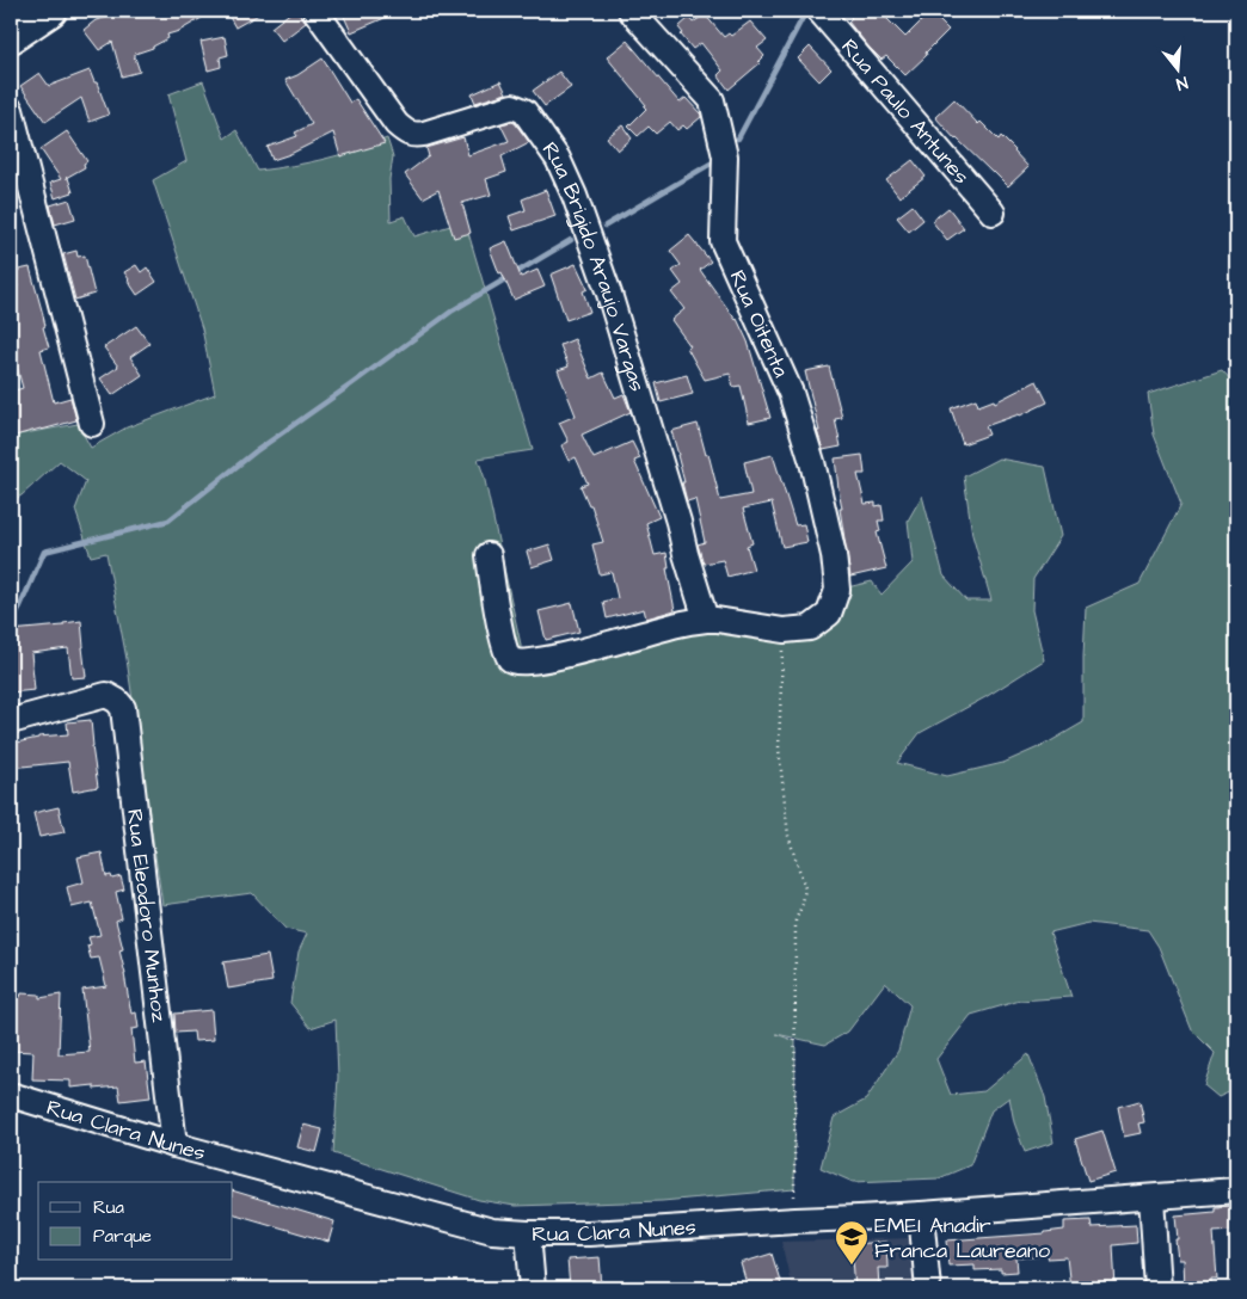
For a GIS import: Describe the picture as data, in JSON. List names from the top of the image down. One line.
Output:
{"streets":{"street":["Rua Paulo Antunes","Rua Brigido Araujo Vargas","Rua Oitenta","Rua Eleodoro Munhoz","Rua Clara Nunes"]},"crossings":[["Rua Eleodoro Munhoz","Rua Clara Nunes"]],"places":{"school or university":["EMEI Anadir Franca Laureano"]},"legend":["Rua","Parque"],"north":"bottom"}
